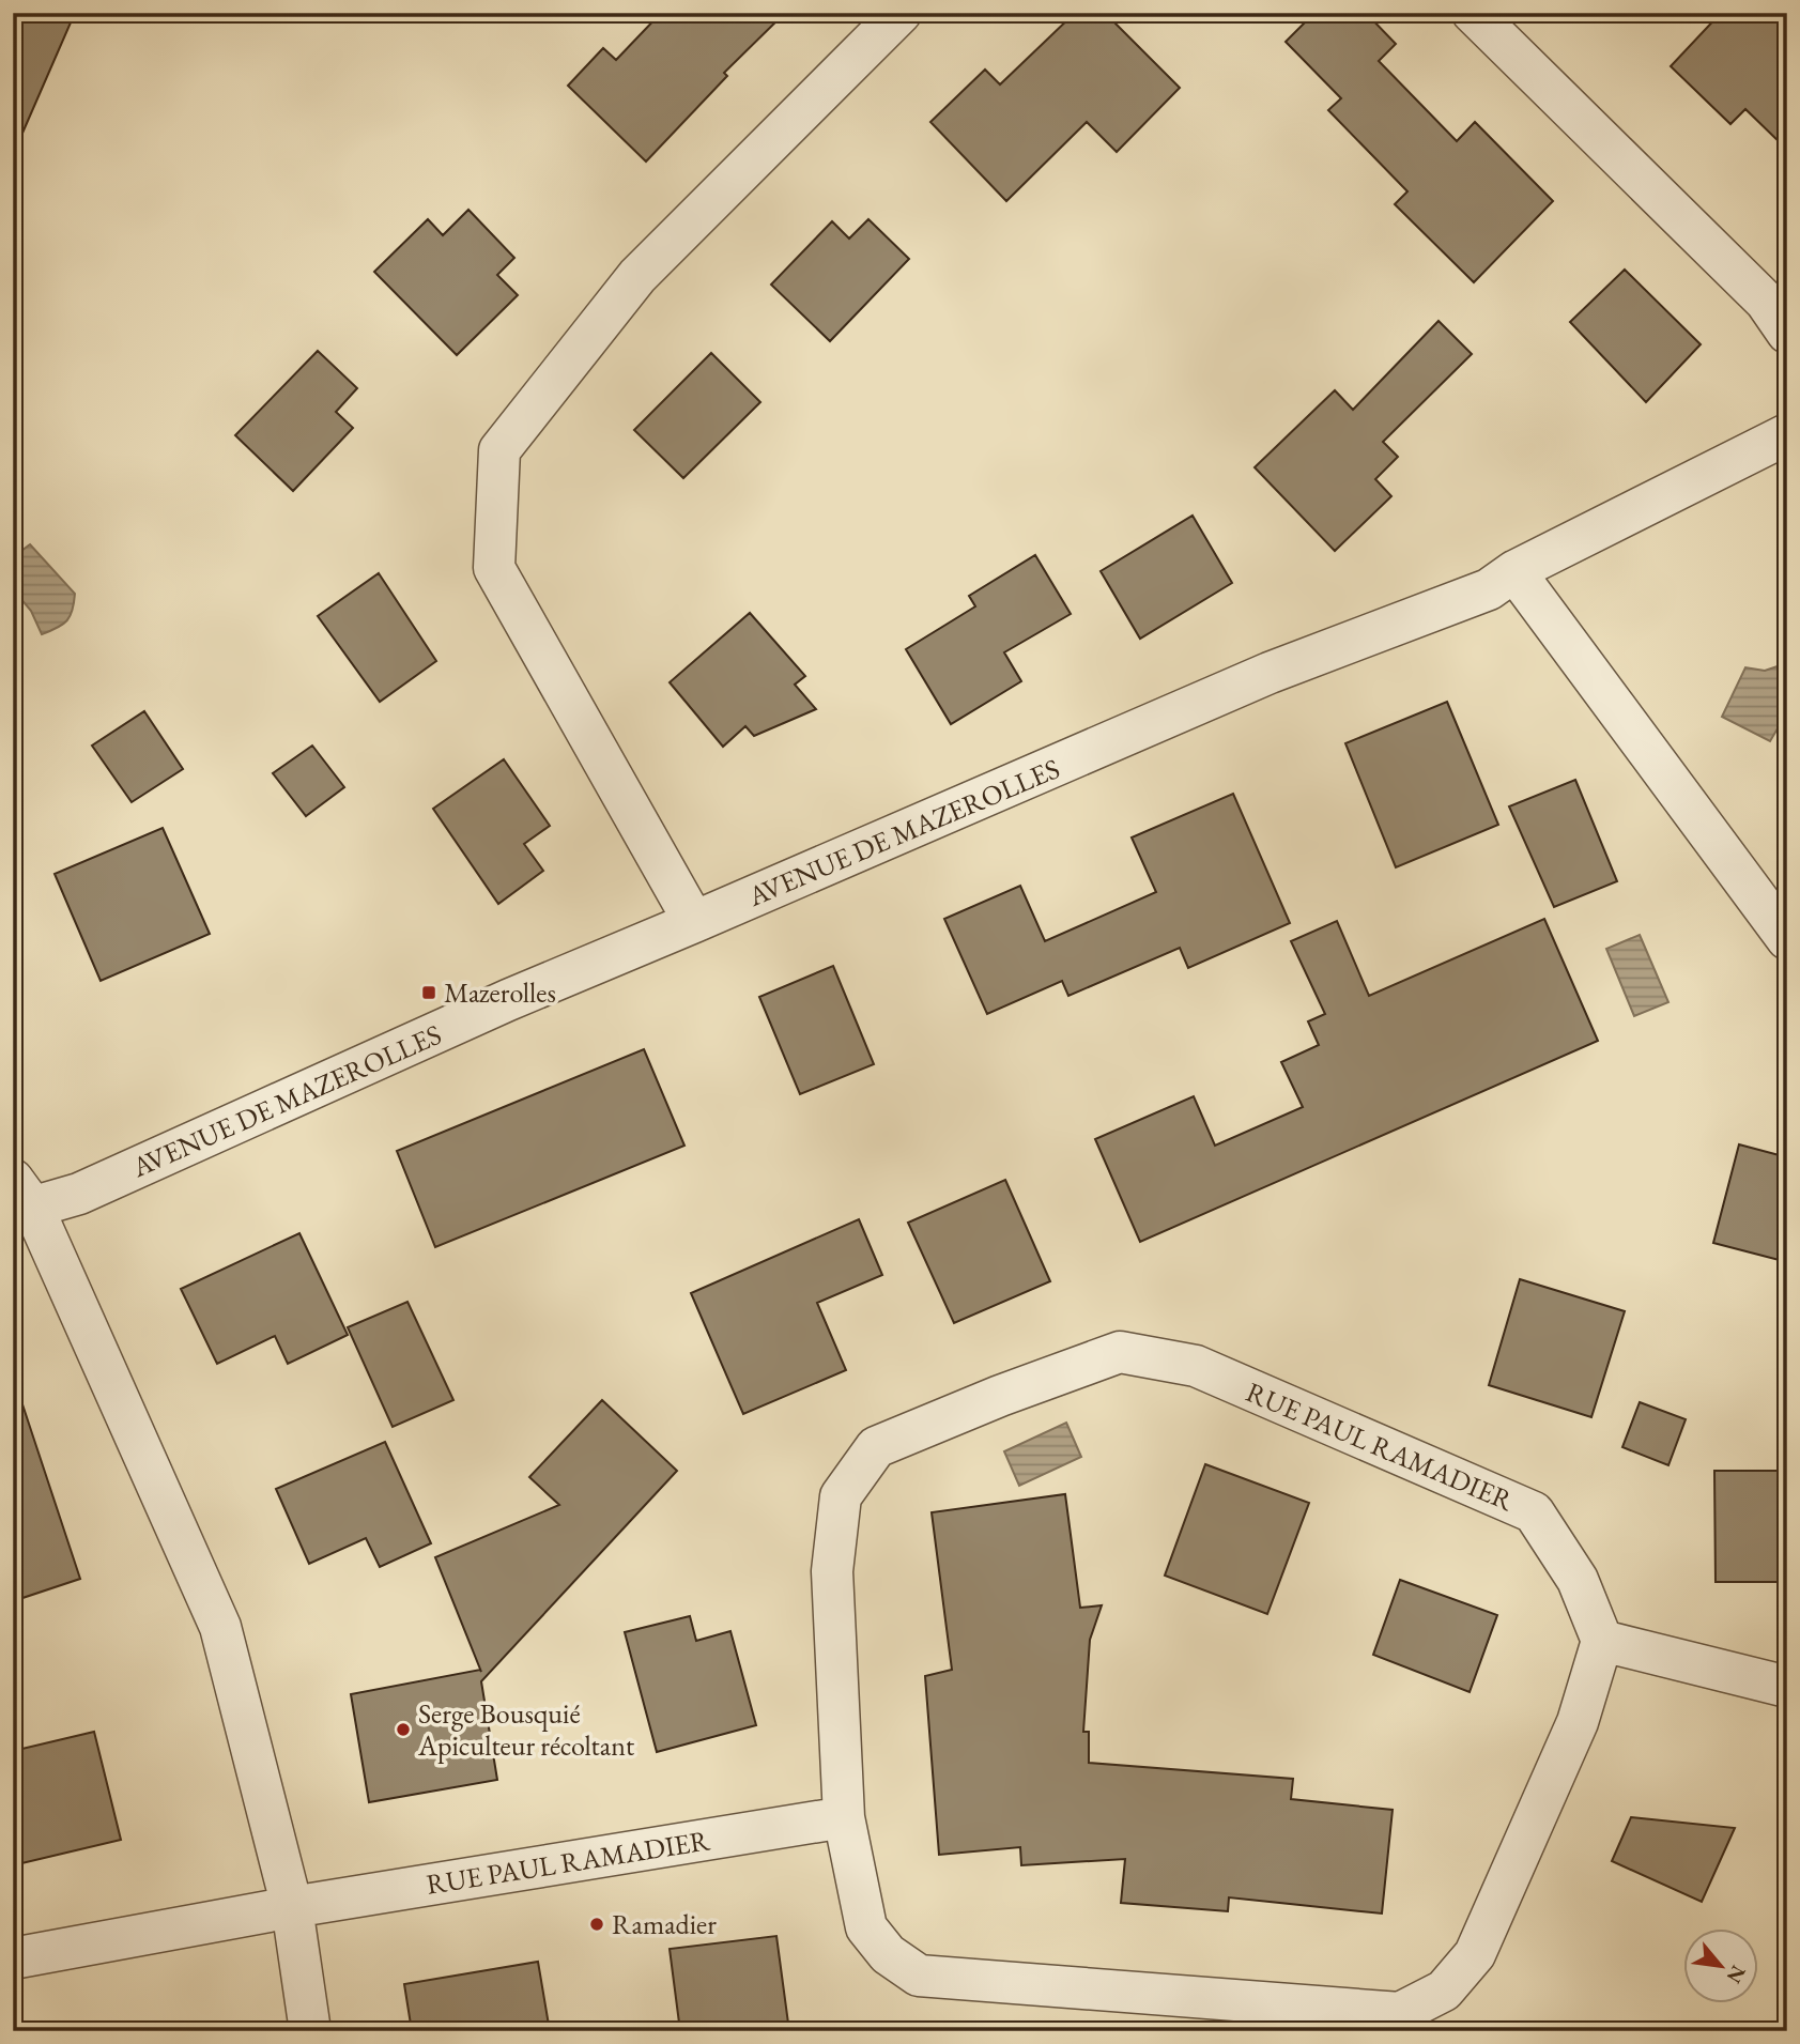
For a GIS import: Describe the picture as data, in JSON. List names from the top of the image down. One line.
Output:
{"streets":{"street":["AVENUE DE MAZEROLLES","RUE PAUL RAMADIER"]},"places":{"transit":["Mazerolles"],"other":["Serge Bousquié Apiculteur récoltant","Ramadier"]},"north":"bottom right"}
